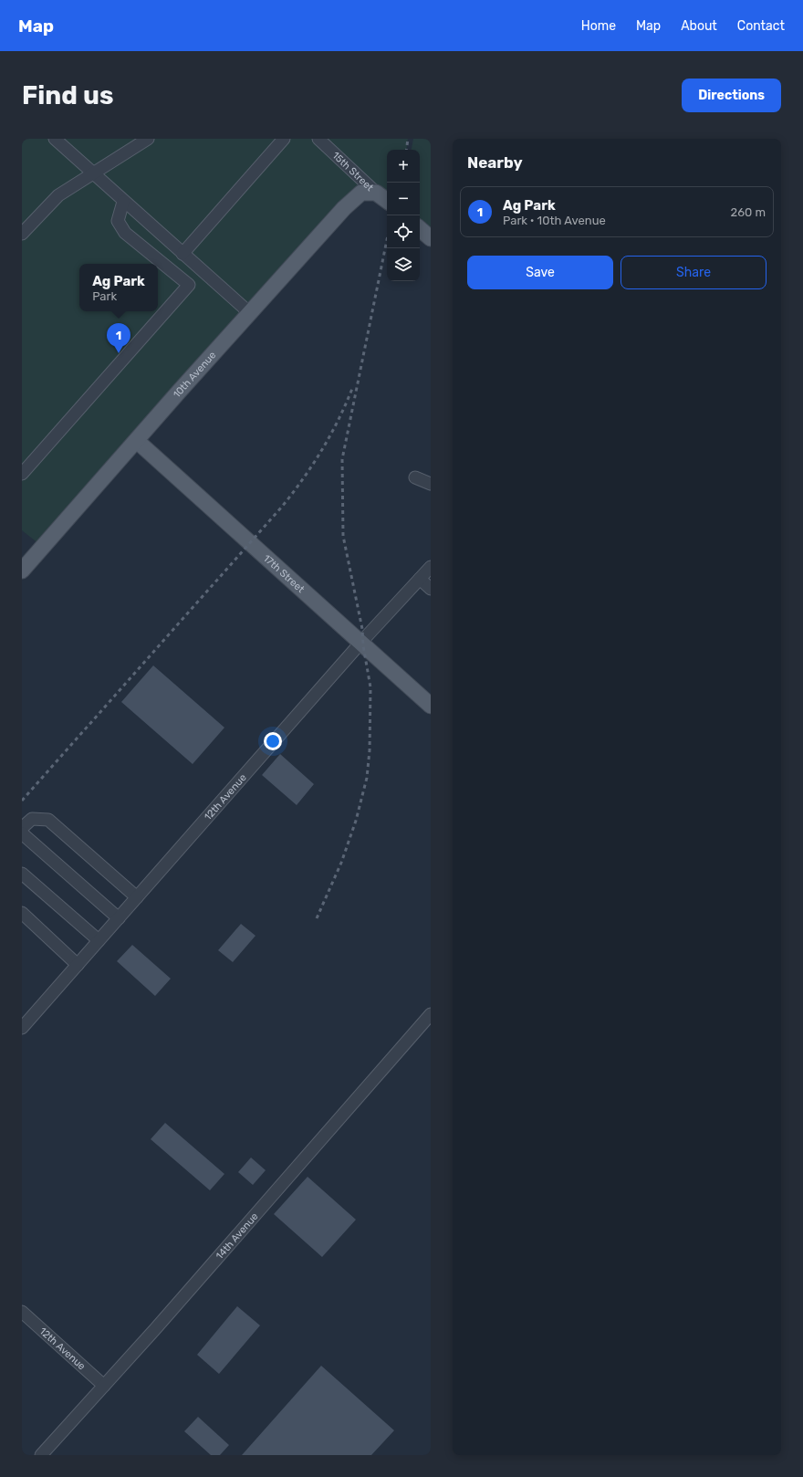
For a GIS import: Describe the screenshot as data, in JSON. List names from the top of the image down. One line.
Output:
{"streets":{"main road":["15th Street","10th Avenue","17th Street"],"street":["12th Avenue","14th Avenue"]},"crossings":[["15th Street","10th Avenue"],["10th Avenue","17th Street"],["17th Street","12th Avenue"],["12th Avenue","14th Avenue"]],"page":{"header":"Map","nav":["Home","Map","About","Contact"],"buttons":["Directions",["Save","Share"]],"title":"Find us","heading":"Nearby","map_buttons":["+","−"],"list":[{"mark":"1","name":"Ag Park","note":"Park · 10th Avenue","value":"260 m"}],"popup":["Ag Park","Park"],"pins":"1"}}
